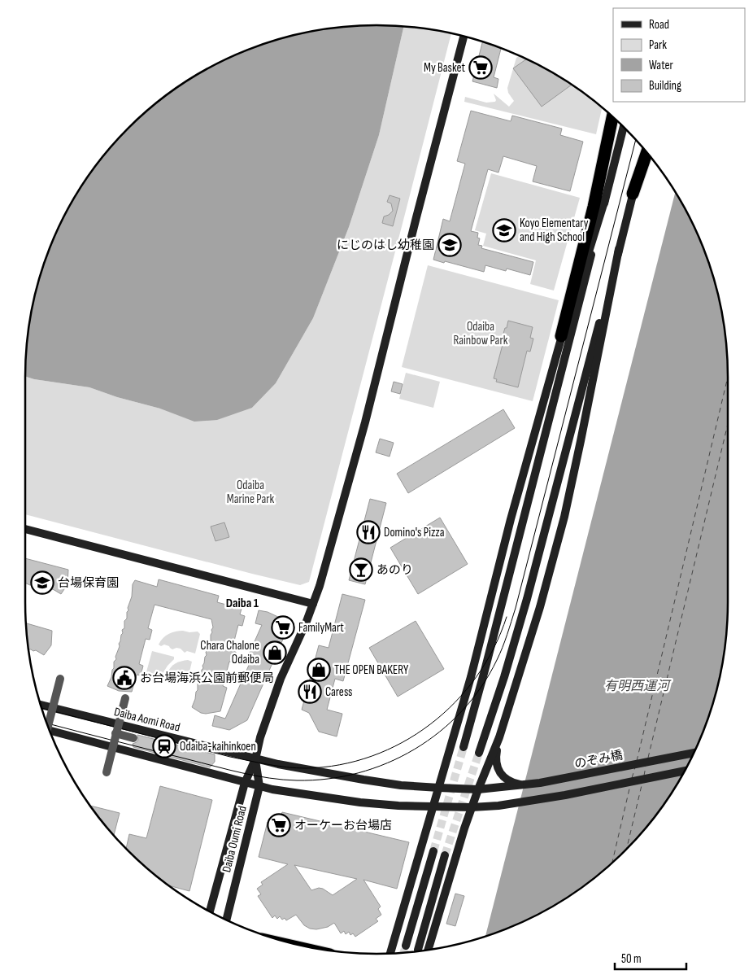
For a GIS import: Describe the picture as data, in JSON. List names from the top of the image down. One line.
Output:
{"streets":{"street":["Daiba Aomi Road","のぞみ橋","Daiba Oumi Road"]},"crossings":[["Daiba Aomi Road","のぞみ橋"],["Daiba Aomi Road","Daiba Oumi Road"]],"districts":["Daiba 1"],"water":["有明西運河"],"parks":["Odaiba Rainbow Park","Odaiba Marine Park"],"places":{"supermarket":["My Basket","FamilyMart","オーケーお台場店"],"school or university":["Koyo Elementary and High School","にじのはし幼稚園","台場保育園"],"restaurant":["Domino's Pizza","Caress"],"bar":["あのり"],"shop":["Chara Chalone Odaiba","THE OPEN BAKERY"],"public building":["お台場海浜公園前郵便局"],"station":["Odaiba-kaihinkoen"]},"legend":["Road","Park","Water","Building"],"scale_bar":"50 m"}
